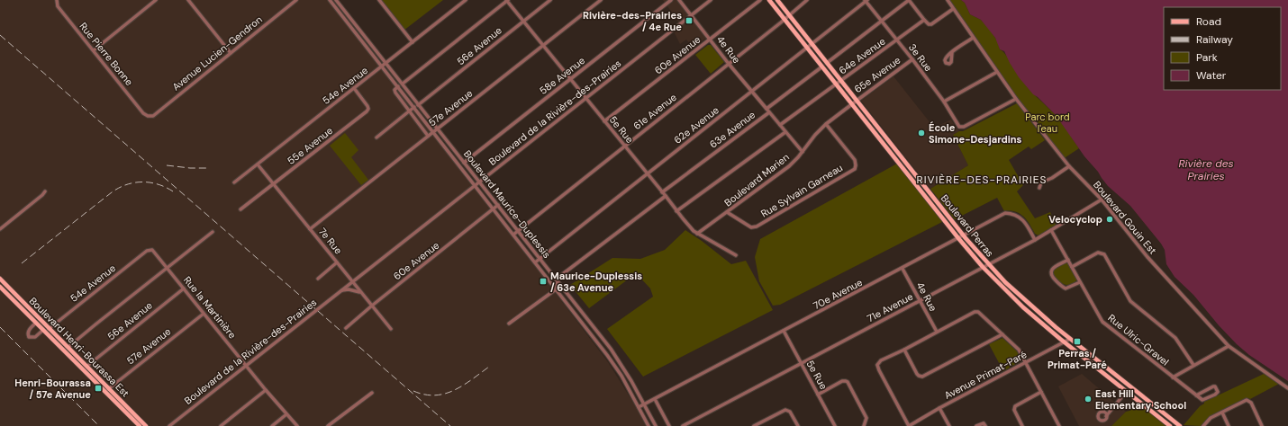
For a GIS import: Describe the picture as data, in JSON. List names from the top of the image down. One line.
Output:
{"streets":{"main road":["Boulevard Perras","Boulevard Henri-Bourassa Est"],"street":["56e Avenue","4e Rue","Avenue Lucien-Gendron","Rue Pierre Bonne","60e Avenue","64e Avenue","3e Rue","65e Avenue","58e Avenue","54e Avenue","57e Avenue","61e Avenue","Boulevard de la Rivière-des-Prairies","62e Avenue","5e Rue","63e Avenue","55e Avenue","Boulevard Marien","Rue Sylvain Garneau","Boulevard Maurice-Duplessis","Boulevard Gouin Est","7e Rue","70e Avenue","Rue la Martinière","71e Avenue","Rue Ulric-Gravel","Avenue Primat-Paré"]},"crossings":[["56e Avenue","5e Rue"],["56e Avenue","Boulevard Maurice-Duplessis"],["56e Avenue","Rue la Martinière"],["56e Avenue","Boulevard Henri-Bourassa Est"],["4e Rue","60e Avenue"],["4e Rue","61e Avenue"],["4e Rue","Boulevard de la Rivière-des-Prairies"],["4e Rue","62e Avenue"],["4e Rue","63e Avenue"],["4e Rue","70e Avenue"],["4e Rue","71e Avenue"],["Avenue Lucien-Gendron","Rue Pierre Bonne"],["60e Avenue","5e Rue"],["60e Avenue","Boulevard Maurice-Duplessis"],["60e Avenue","7e Rue"],["64e Avenue","3e Rue"],["64e Avenue","Boulevard Perras"],["3e Rue","65e Avenue"],["3e Rue","62e Avenue"],["3e Rue","Boulevard Gouin Est"],["65e Avenue","Boulevard Marien"],["65e Avenue","Boulevard Perras"],["58e Avenue","5e Rue"],["58e Avenue","Boulevard Maurice-Duplessis"],["54e Avenue","55e Avenue"],["54e Avenue","Boulevard Maurice-Duplessis"],["54e Avenue","7e Rue"],["54e Avenue","Rue la Martinière"],["54e Avenue","Boulevard Henri-Bourassa Est"],["57e Avenue","5e Rue"],["57e Avenue","Boulevard Maurice-Duplessis"],["57e Avenue","7e Rue"],["57e Avenue","Rue la Martinière"],["57e Avenue","Boulevard Henri-Bourassa Est"],["61e Avenue","5e Rue"],["61e Avenue","Boulevard Maurice-Duplessis"],["61e Avenue","Boulevard Perras"],["Boulevard de la Rivière-des-Prairies","5e Rue"],["Boulevard de la Rivière-des-Prairies","Boulevard Maurice-Duplessis"],["Boulevard de la Rivière-des-Prairies","7e Rue"],["Boulevard de la Rivière-des-Prairies","Rue la Martinière"],["62e Avenue","5e Rue"],["62e Avenue","Boulevard Maurice-Duplessis"],["62e Avenue","Boulevard Perras"],["5e Rue","63e Avenue"],["5e Rue","Boulevard Marien"],["5e Rue","70e Avenue"],["5e Rue","71e Avenue"],["63e Avenue","Boulevard Perras"],["55e Avenue","7e Rue"],["Boulevard Marien","Rue Sylvain Garneau"],["Boulevard Marien","Boulevard Perras"],["Boulevard Maurice-Duplessis","70e Avenue"],["Boulevard Gouin Est","71e Avenue"],["Boulevard Perras","70e Avenue"],["Boulevard Perras","71e Avenue"],["Boulevard Perras","Avenue Primat-Paré"],["70e Avenue","71e Avenue"],["71e Avenue","Rue Ulric-Gravel"]],"districts":["RIVIÈRE-DES-PRAIRIES"],"water":["Rivière des Prairies"],"parks":["Parc bord l'eau"],"places":{"transit":["Rivière-des-Prairies / 4e Rue","Maurice-Duplessis / 63e Avenue","Perras / Primat-Paré","Henri-Bourassa / 57e Avenue"],"other":["École Simone-Desjardins","Velocyclop","East Hill Elementary School"]},"legend":["Road","Railway","Park","Water"]}
